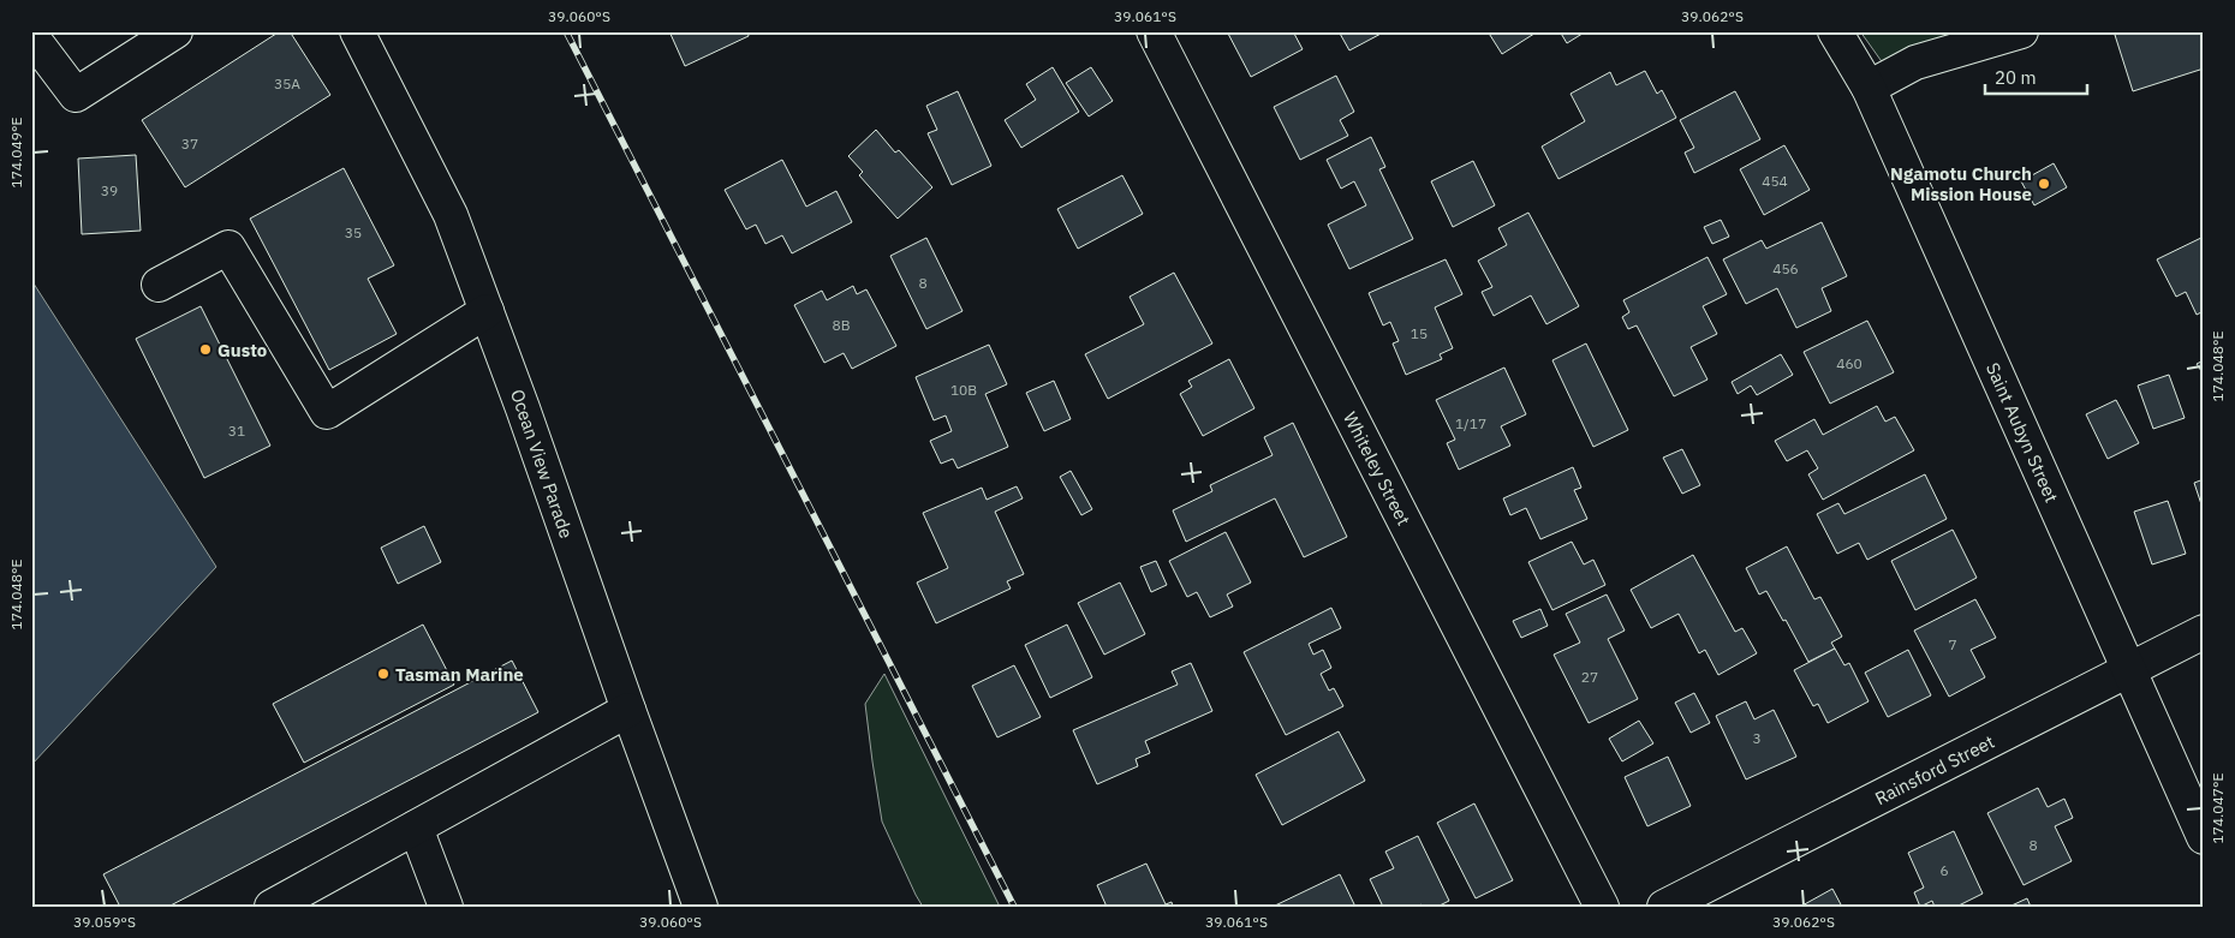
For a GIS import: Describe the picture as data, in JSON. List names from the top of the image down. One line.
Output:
{"streets":{"main road":["Saint Aubyn Street","Ocean View Parade","Whiteley Street","Rainsford Street"]},"crossings":[["Saint Aubyn Street","Rainsford Street"]],"places":["Ngamotu Church Mission House","Gusto","Tasman Marine"],"house_numbers":["35A","37","454","39","35","456","8","8B","15","460","10B","1/17","31","7","27","3","8","6"],"scale_bar":"20 m","coordinates":["39.060°S","39.061°S","39.062°S","174.049°E","174.048°E","174.047°E","39.059°S"]}
